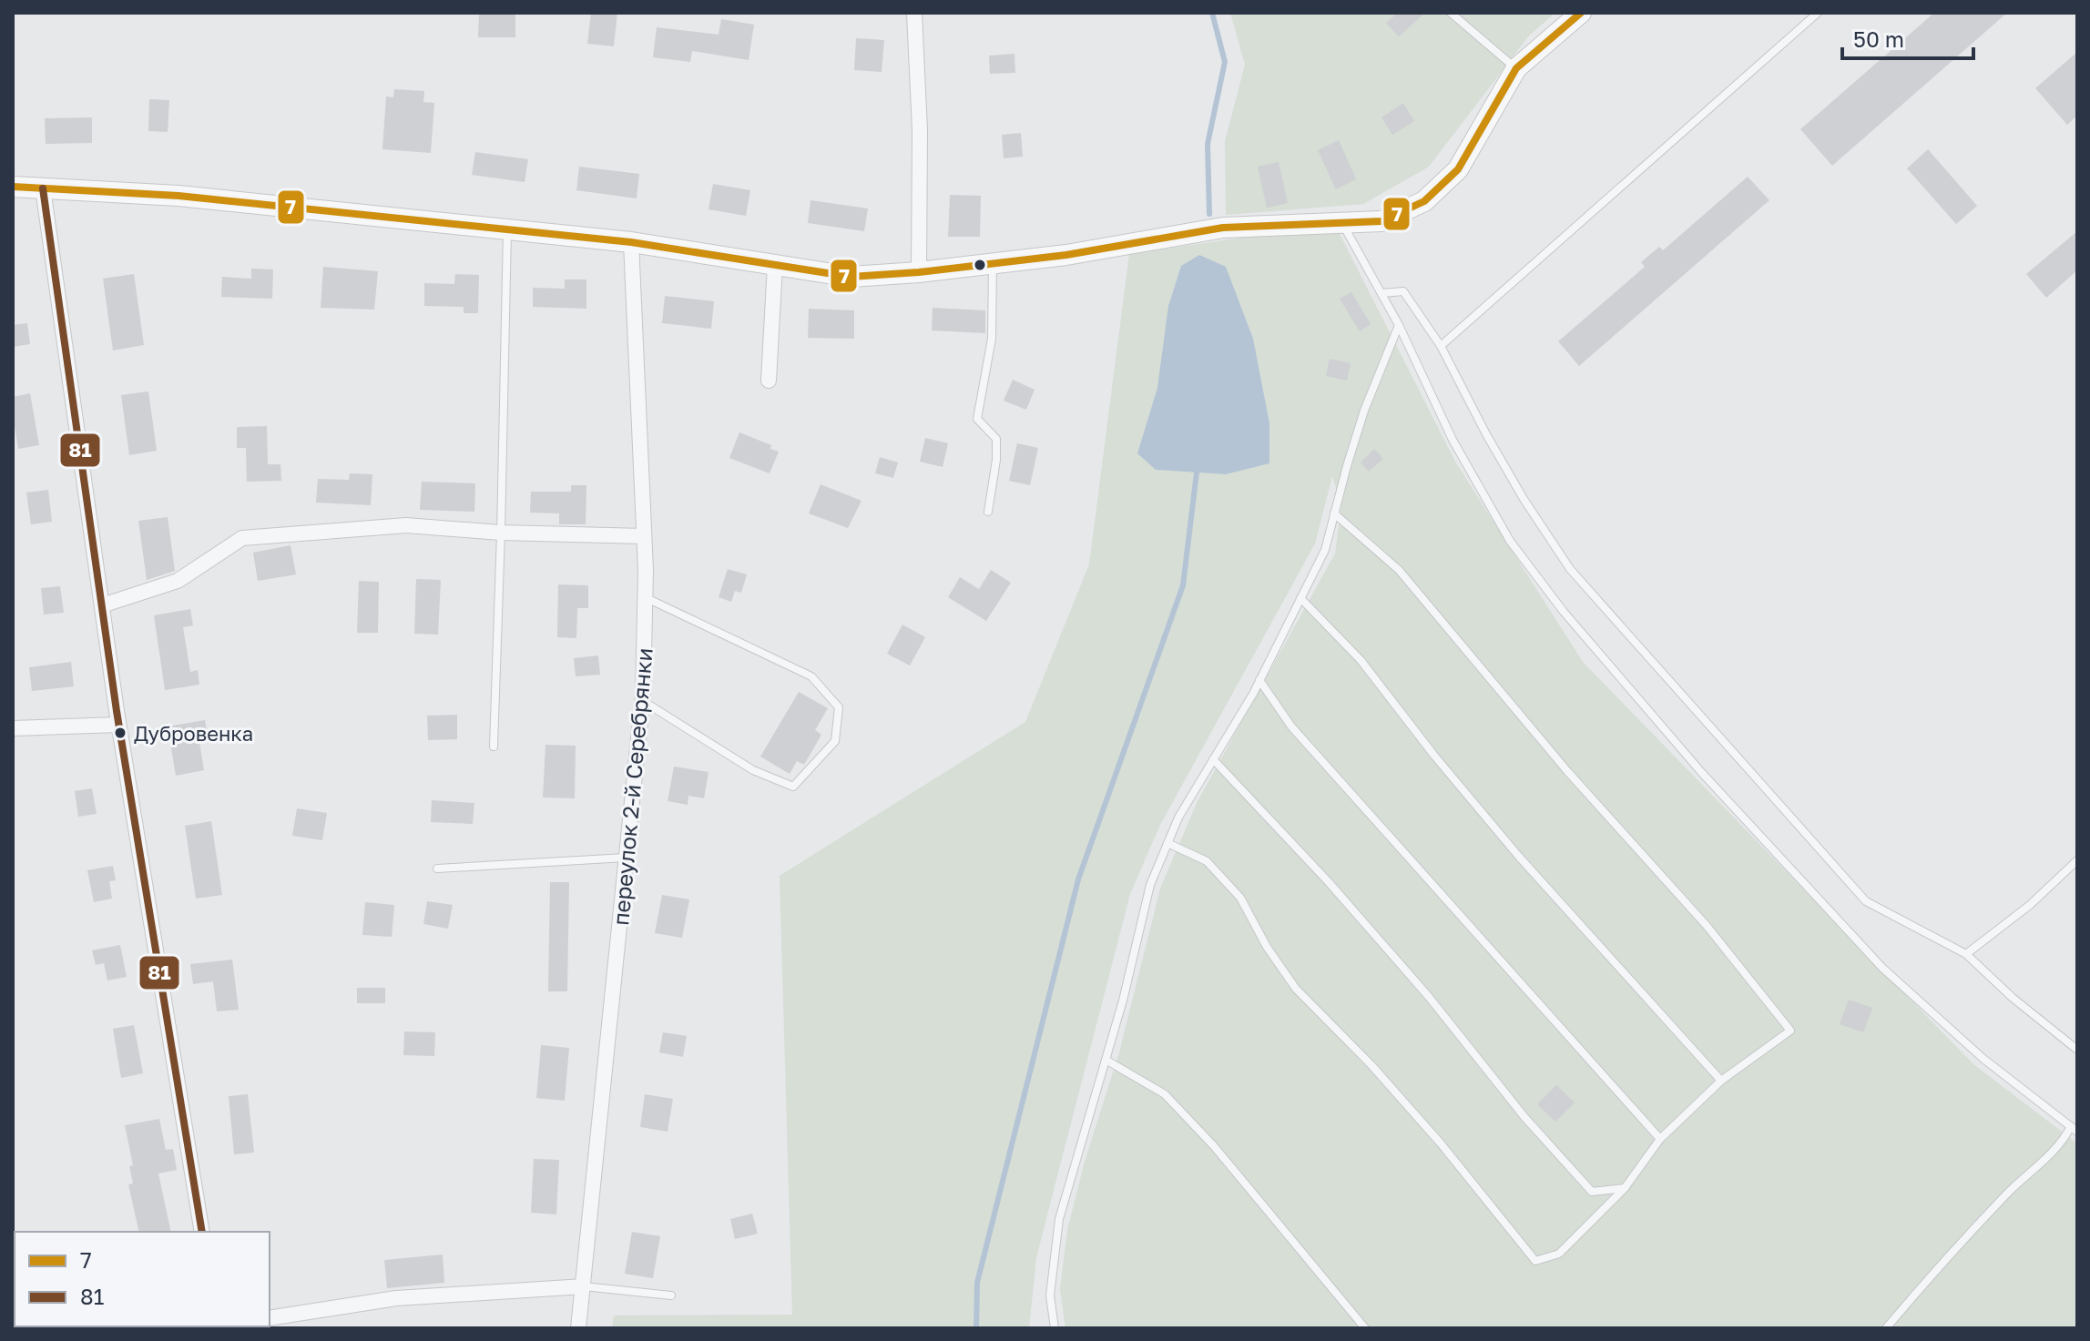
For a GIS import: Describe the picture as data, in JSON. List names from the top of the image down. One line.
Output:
{"streets":{"street":["переулок 2-й Серебрянки"]},"places":["Дубровенка"],"lines":["transit line 7","transit line 81"],"legend":["7","81"],"scale_bar":"50 m"}
